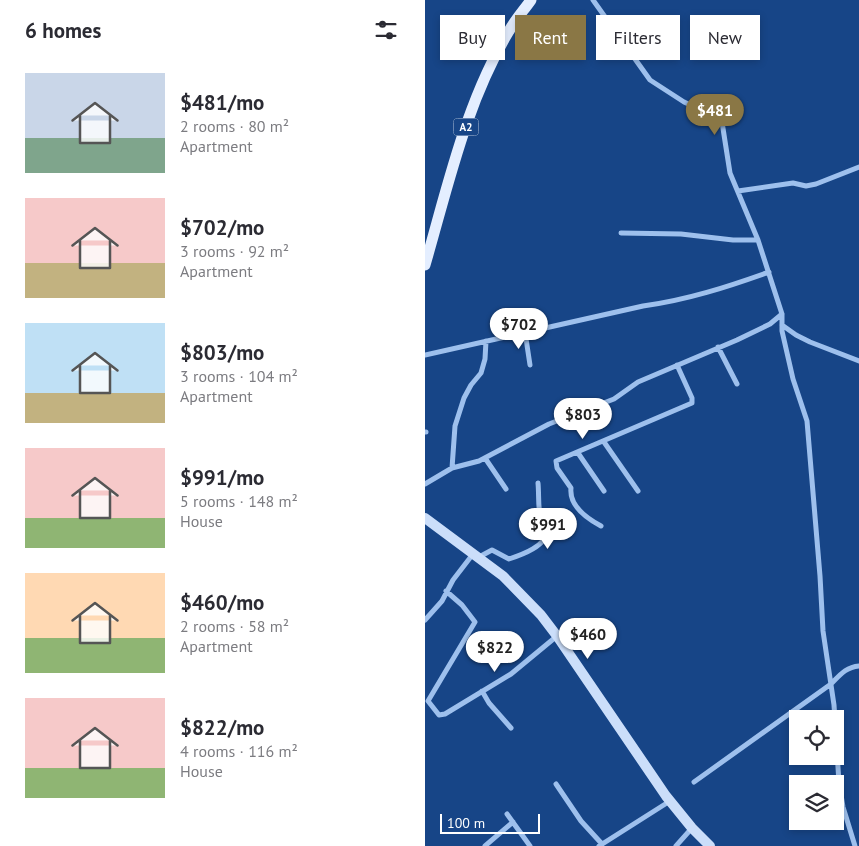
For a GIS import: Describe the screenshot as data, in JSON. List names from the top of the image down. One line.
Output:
{"streets":{"main road":["A2"]},"scale_bar":"100 m","page":{"heading":"6 homes","chip":["Buy","Rent","Filters","New"],"list":[{"name":"$481/mo","note":"2 rooms · 80 m² · Apartment"},{"name":"$702/mo","note":"3 rooms · 92 m² · Apartment"},{"name":"$803/mo","note":"3 rooms · 104 m² · Apartment"},{"name":"$991/mo","note":"5 rooms · 148 m² · House"},{"name":"$460/mo","note":"2 rooms · 58 m² · Apartment"},{"name":"$822/mo","note":"4 rooms · 116 m² · House"}],"price":["$481","$702","$803","$991","$460","$822"],"scale":"100 m"}}
